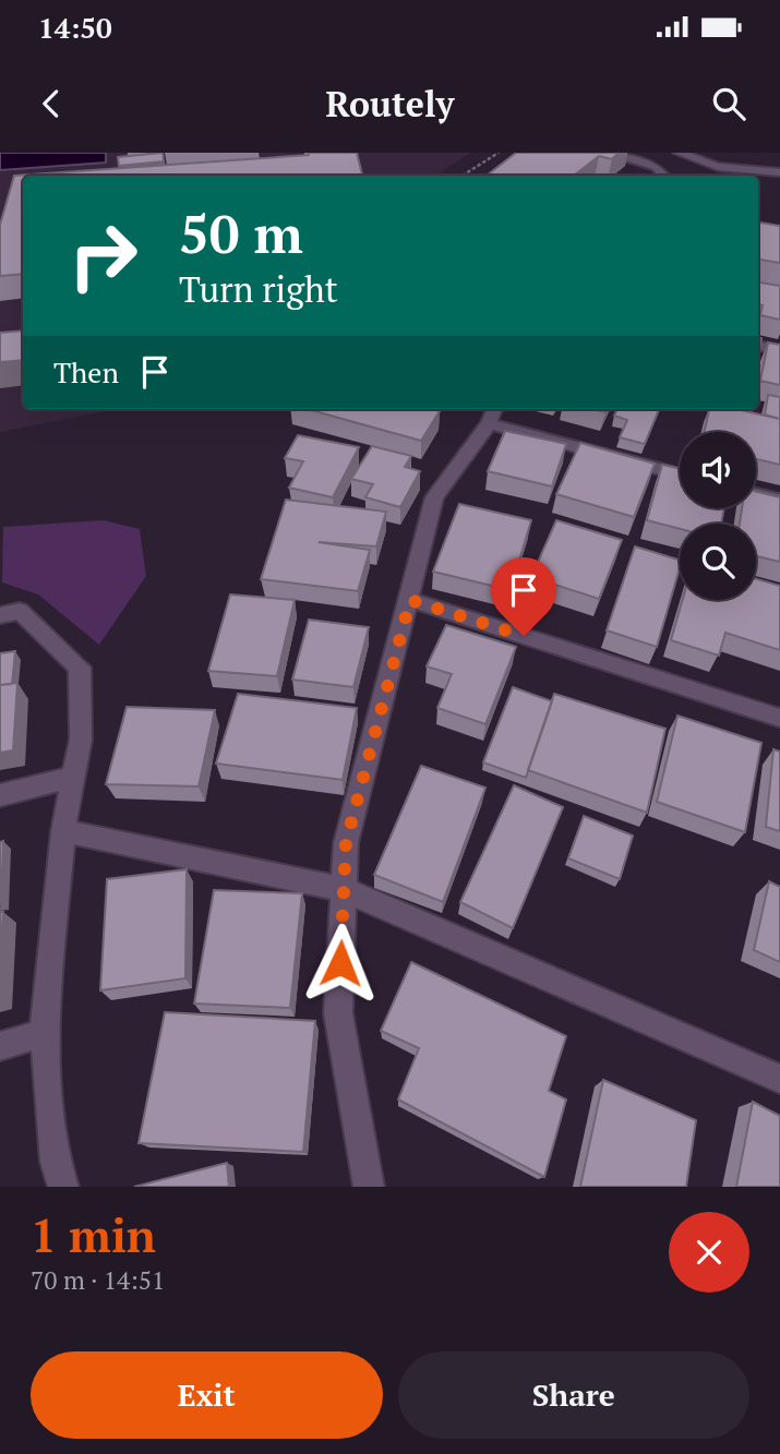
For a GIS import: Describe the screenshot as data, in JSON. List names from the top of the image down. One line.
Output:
{"page":{"status":"14:50","header":"Routely","turn":["50 m","Turn right"],"then":"Then","heading":["1 min","70 m · 14:51"],"buttons":["Exit","Share"]}}
